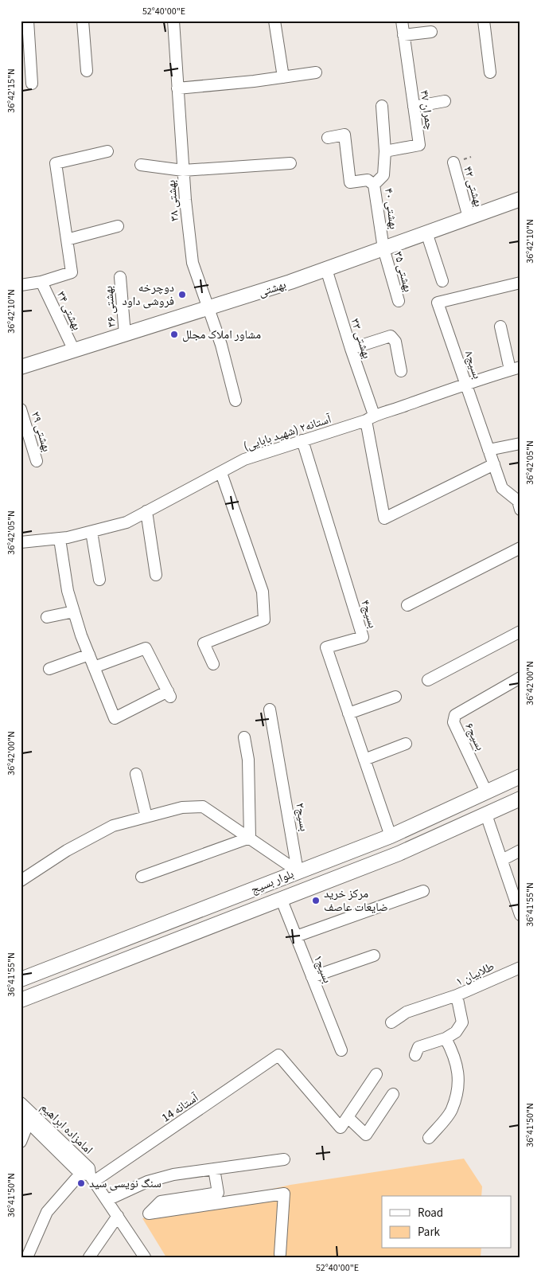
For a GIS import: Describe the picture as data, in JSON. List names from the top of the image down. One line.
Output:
{"streets":{"main road":["بهشتی","بلوار بسیج"],"street":["چمران ۴۷","بهشتی ۴۲","بهشتی ۳۸","بهشتی ۴۰","بهشتی ۳۵","بهشتی ۳۶","بهشتی ۳۴","بهشتی ۳۳","بسیج۸","بهشتی ۲۹","آستانه۲ (شهید بابایی)","بسیج۴","بسیج۶","بسیج۲","بسیج۱","طلابیان ۱","آستانه 14","امامزاده ابراهیم"]},"crossings":[["چمران ۴۷","بهشتی ۴۰"],["بهشتی ۴۲","بهشتی"],["بهشتی ۳۸","بهشتی"],["بهشتی ۴۰","بهشتی ۳۵"],["بهشتی ۴۰","بهشتی"],["بهشتی ۳۵","بهشتی"],["بهشتی","بهشتی ۳۶"],["بهشتی","بهشتی ۳۴"],["بهشتی","بهشتی ۳۳"],["بهشتی ۳۳","بسیج۸"],["بهشتی ۳۳","آستانه۲ (شهید بابایی)"],["بسیج۸","آستانه۲ (شهید بابایی)"],["آستانه۲ (شهید بابایی)","بسیج۴"],["بسیج۴","بلوار بسیج"],["بسیج۶","بلوار بسیج"],["بسیج۲","بلوار بسیج"],["بلوار بسیج","بسیج۱"],["آستانه 14","امامزاده ابراهیم"]],"places":["دوچرخه فروشی داود","مشاور املاک مجلل","مرکز خرید ضایعات عاصف","سنگ نویسی سید"],"legend":["Road","Park"],"coordinates":["52°40'00\"E","36°42'15\"N","36°42'10\"N","36°42'05\"N","36°42'00\"N","36°41'55\"N","36°41'50\"N"]}
